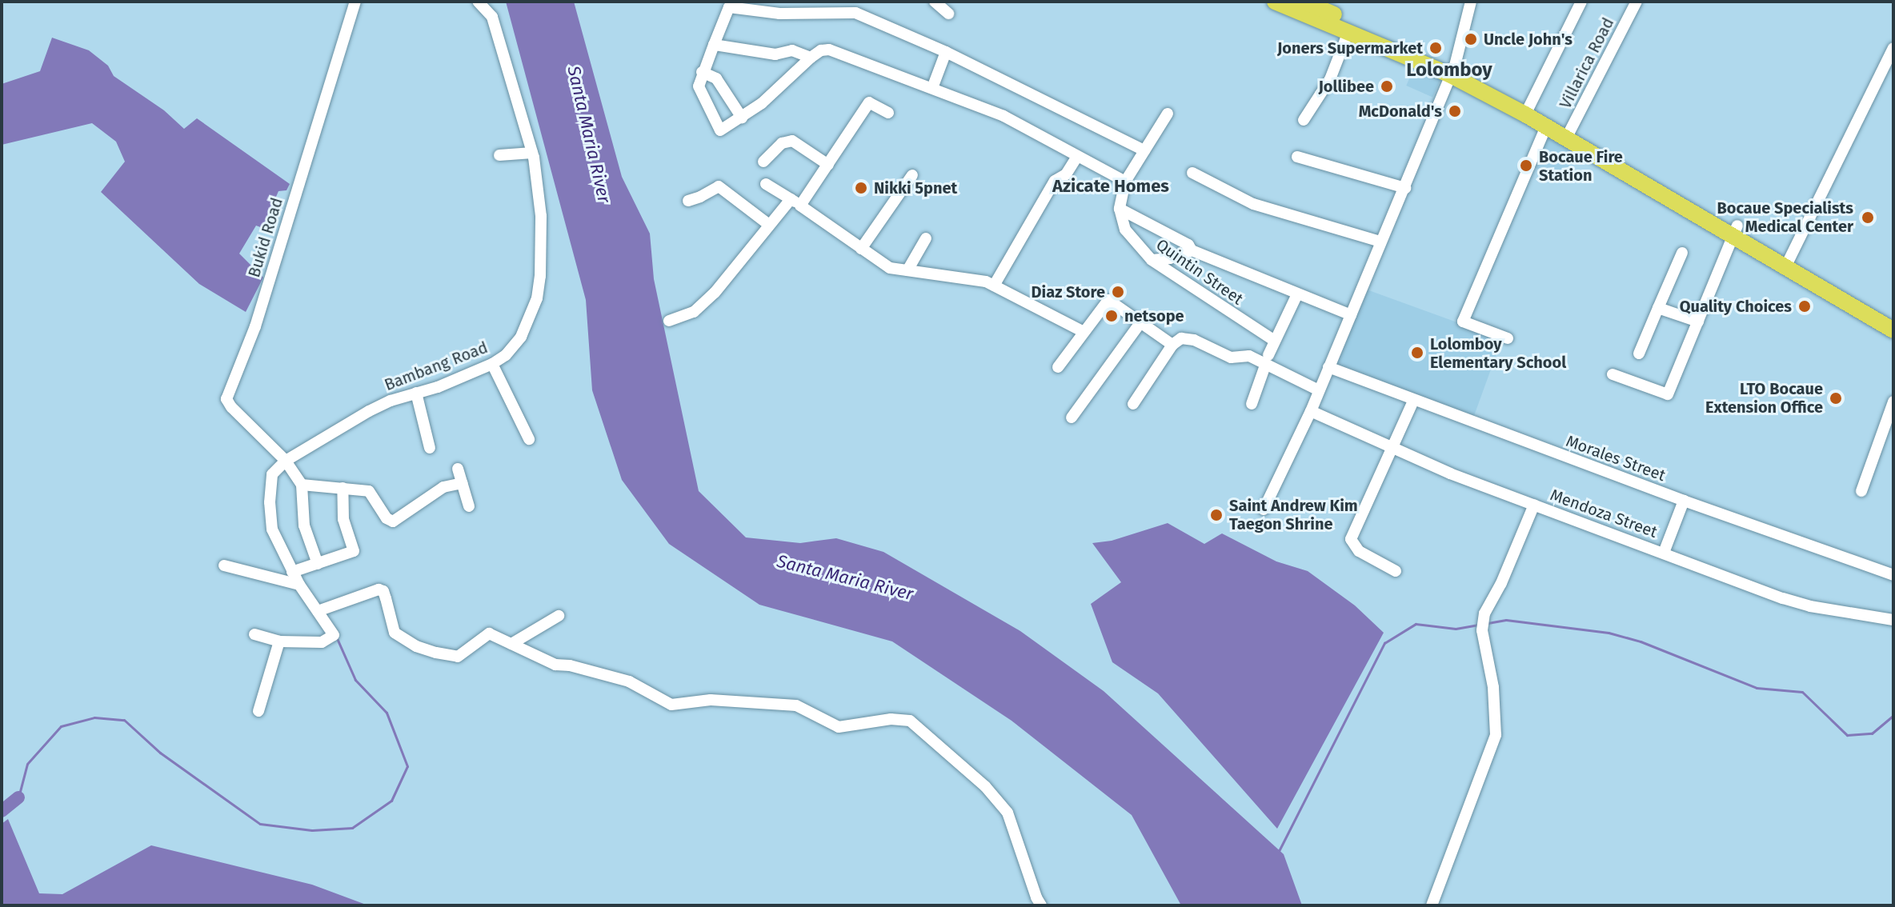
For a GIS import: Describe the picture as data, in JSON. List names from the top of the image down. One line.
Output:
{"streets":{"street":["Villarica Road","Bukid Road","Quintin Street","Bambang Road","Morales Street","Mendoza Street"]},"crossings":[["Bukid Road","Bambang Road"]],"districts":["Lolomboy","Azicate Homes"],"water":["Santa Maria River"],"places":["Uncle John's","Joners Supermarket","Jollibee","McDonald's","Bocaue Fire Station","Nikki 5pnet","Bocaue Specialists Medical Center","Diaz Store","Quality Choices","netsope","Lolomboy Elementary School","LTO Bocaue Extension Office","Saint Andrew Kim Taegon Shrine"]}
